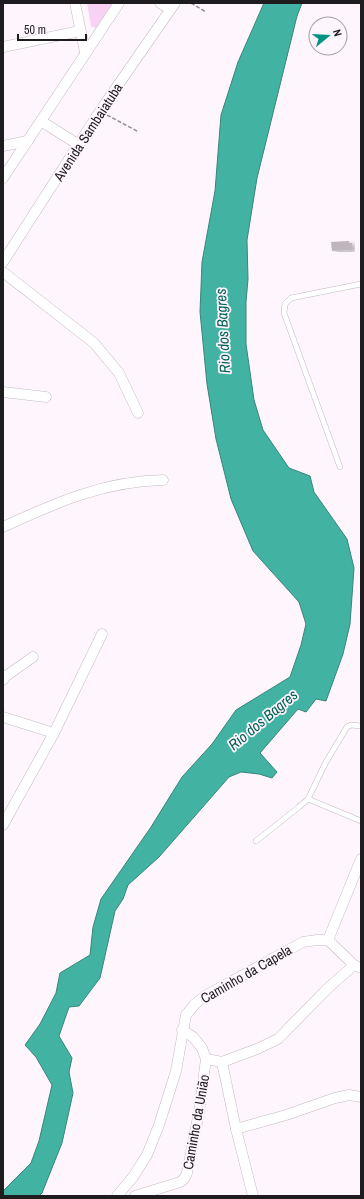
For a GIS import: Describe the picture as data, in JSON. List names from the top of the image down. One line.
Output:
{"streets":{"street":["Avenida Sambaiatuba","Caminho da Capela","Caminho da União"]},"water":["Rio dos Bagres"],"scale_bar":"50 m","north":"right"}
